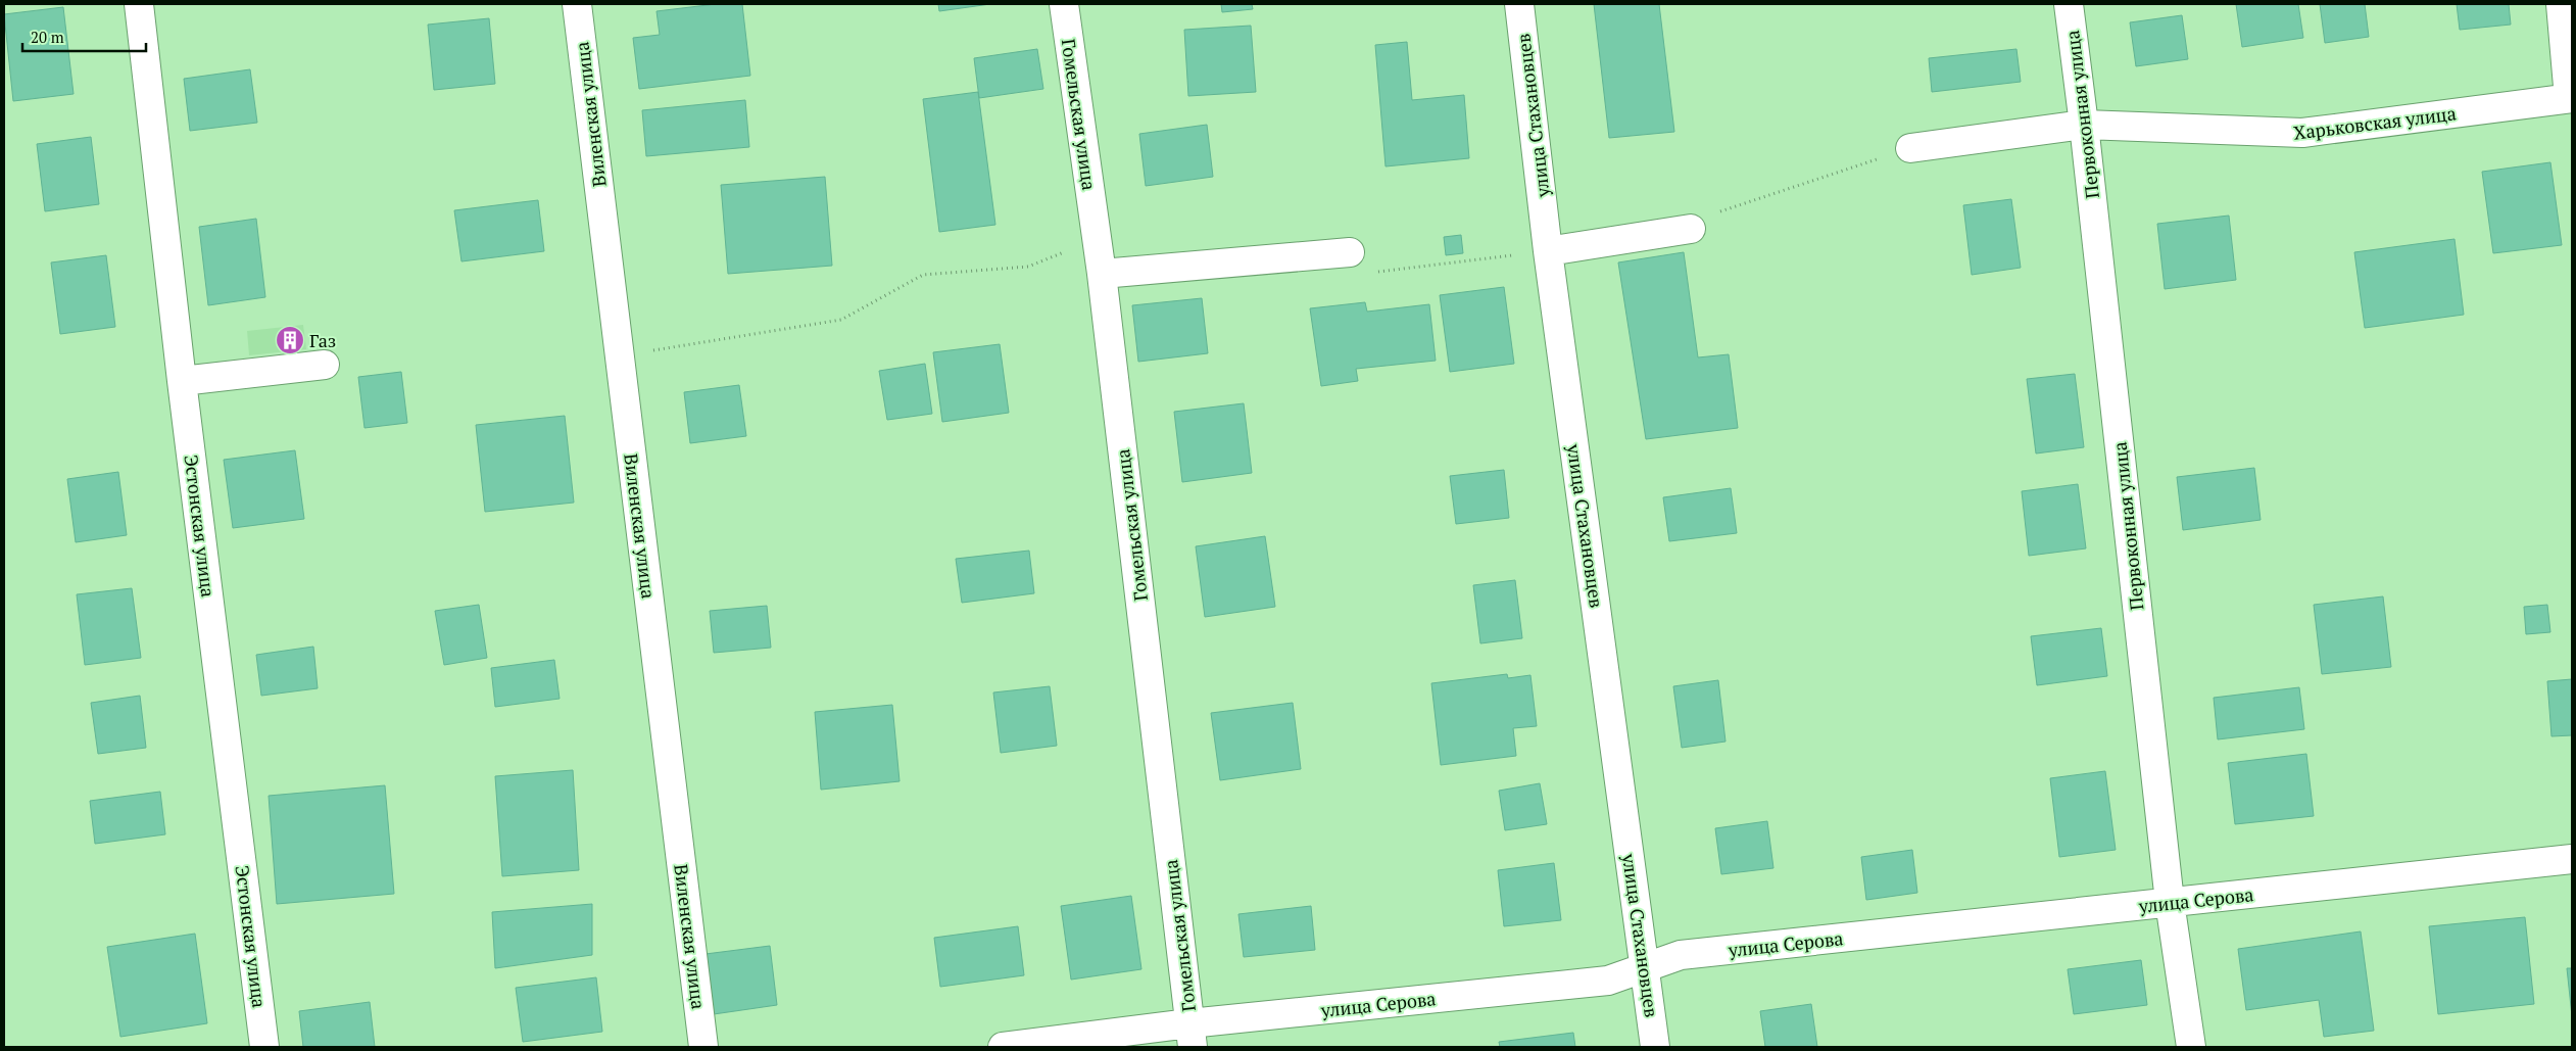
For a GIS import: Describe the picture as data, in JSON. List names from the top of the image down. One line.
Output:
{"streets":{"street":["Виленская улица","Гомельская улица","Первоконная улица","улица Стахановцев","Харьковская улица","Эстонская улица","улица Серова"]},"crossings":[["Гомельская улица","улица Серова"],["Первоконная улица","Харьковская улица"],["Первоконная улица","улица Серова"],["улица Стахановцев","улица Серова"]],"places":{"building":["Газ"]},"scale_bar":"20 m"}
